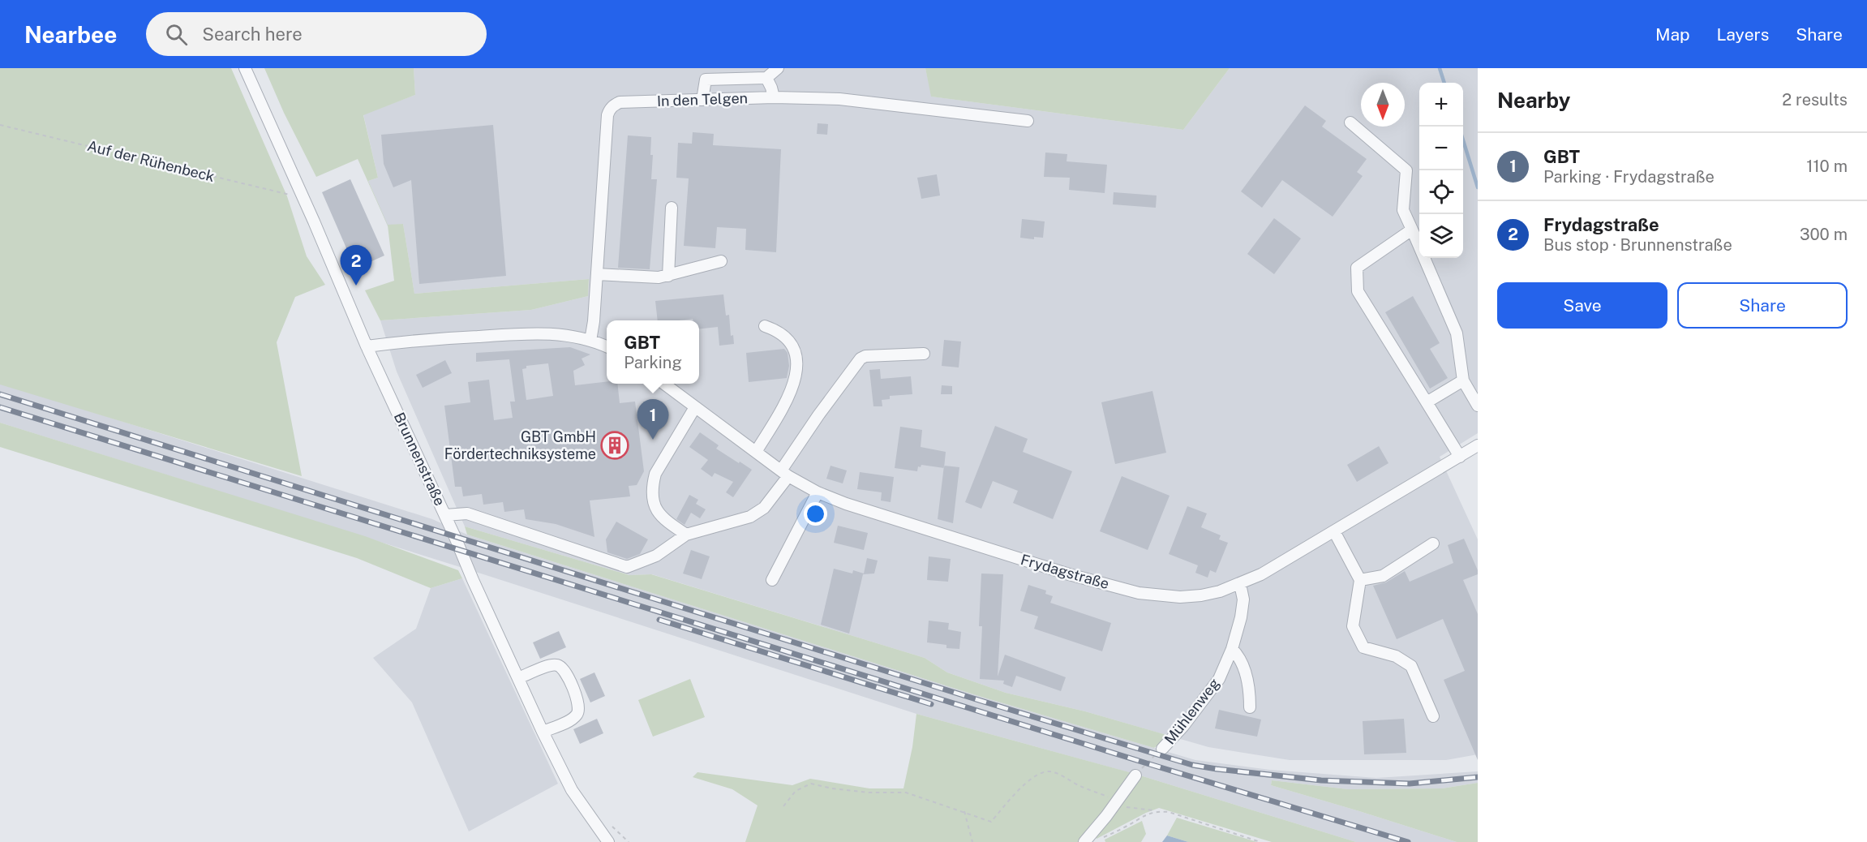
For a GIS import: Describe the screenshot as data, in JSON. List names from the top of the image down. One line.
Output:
{"streets":{"street":["In den Telgen","Brunnenstraße","Frydagstraße","Mühlenweg"],"path":["Auf der Rühenbeck"]},"crossings":[["Auf der Rühenbeck","Brunnenstraße"],["Frydagstraße","Mühlenweg"]],"places":{"building":["GBT GmbH Fördertechniksysteme"]},"north":"bottom","page":{"header":"Nearbee","search":"Search here","nav":["Map","Layers","Share"],"heading":["Nearby","2 results"],"map_buttons":["+","−"],"list":[{"mark":"1","name":"GBT","note":"Parking · Frydagstraße","value":"110 m"},{"mark":"2","name":"Frydagstraße","note":"Bus stop · Brunnenstraße","value":"300 m"}],"pins":["2","1"],"buttons":["Save","Share"],"popup":["GBT","Parking"]}}
